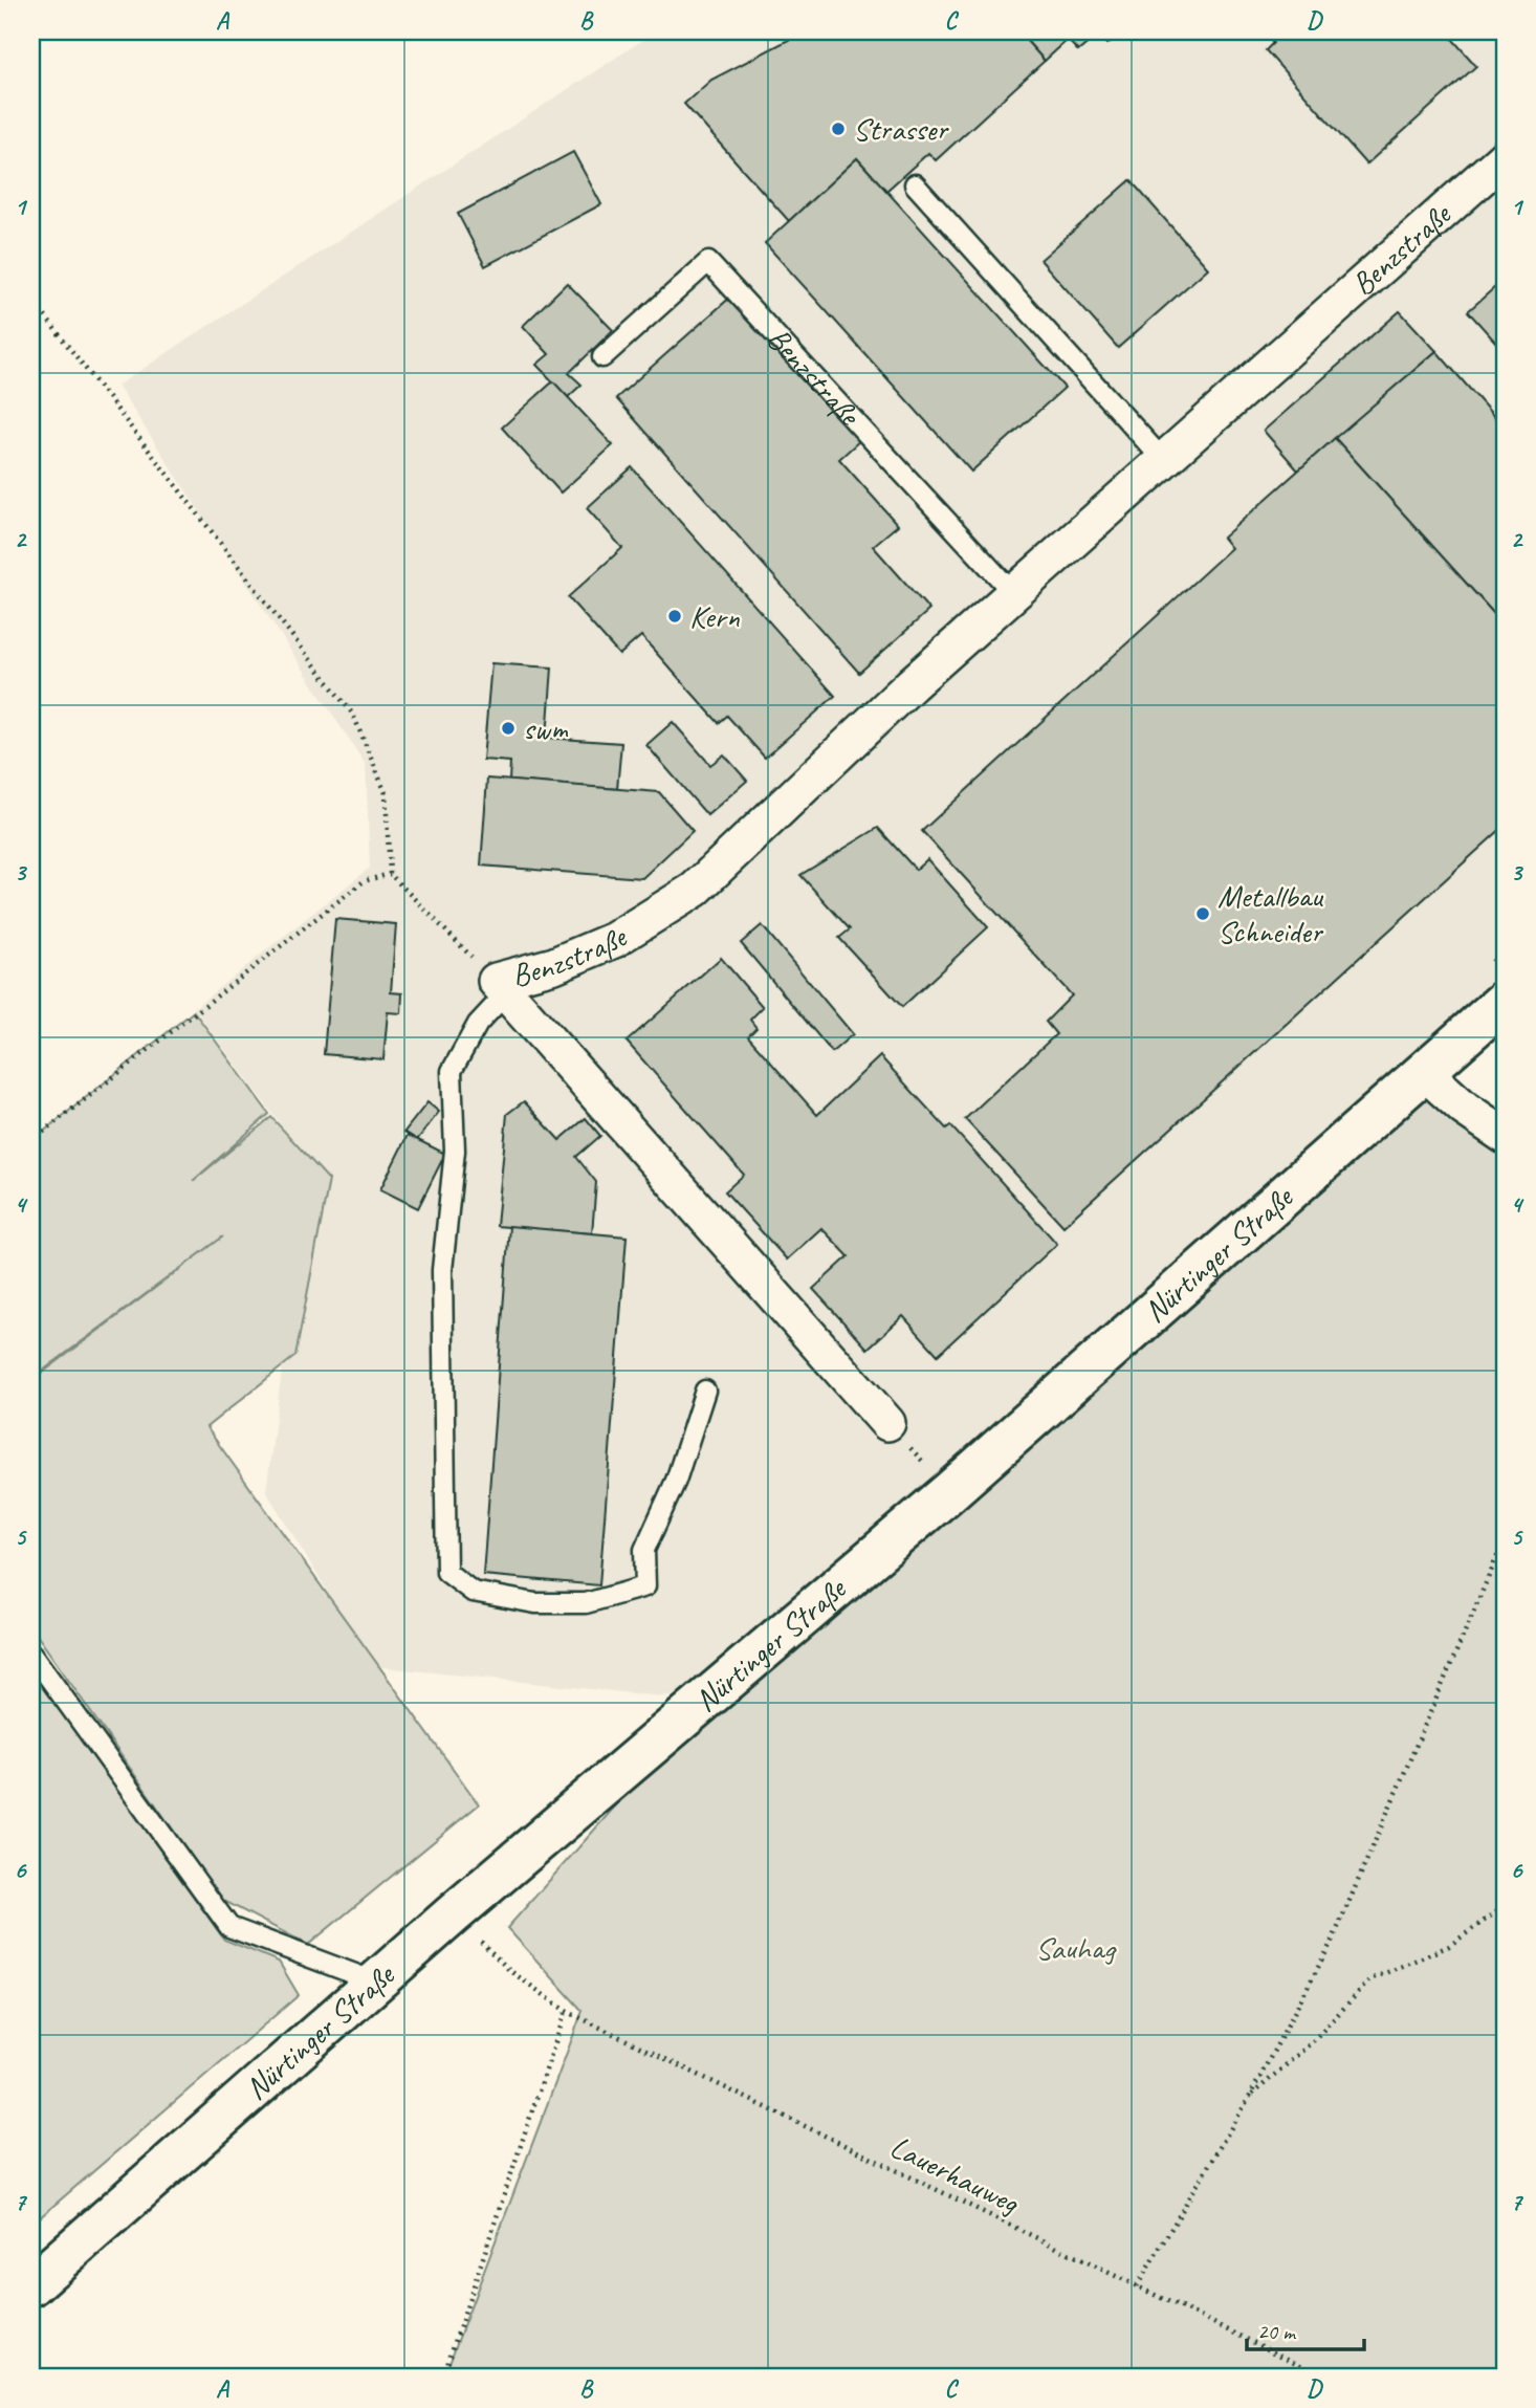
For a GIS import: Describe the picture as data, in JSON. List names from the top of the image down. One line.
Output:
{"streets":{"main road":["Nürtinger Straße"],"street":["Benzstraße"],"path":["Lauerhauweg"]},"parks":["Sauhag"],"places":["Strasser","Kern","swm","Metallbau Schneider"],"scale_bar":"20 m","grid":{"columns":["A","B","C","D"],"rows":["1","2","3","4","5","6","7"]}}
